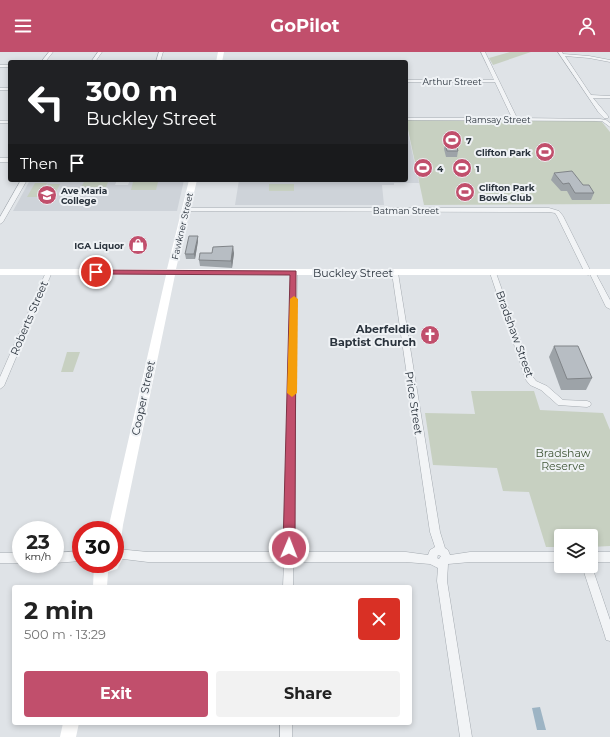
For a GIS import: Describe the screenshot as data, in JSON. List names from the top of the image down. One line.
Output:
{"streets":{"main road":["Fawkner Street","Buckley Street","Cooper Street"],"street":["Arthur Street","Ramsay Street","Batman Street","Roberts Street","Bradshaw Street","Price Street"]},"crossings":[["Batman Street","Fawkner Street"],["Batman Street","Buckley Street"],["Fawkner Street","Buckley Street"],["Fawkner Street","Cooper Street"],["Buckley Street","Roberts Street"],["Buckley Street","Bradshaw Street"],["Buckley Street","Cooper Street"],["Buckley Street","Price Street"]],"parks":["Bradshaw Reserve"],"places":{"sports":["7","Clifton Park","4","1","Clifton Park Bowls Club"],"school or university":["Ave Maria College"],"shop":["IGA Liquor"],"church":["Aberfeldie Baptist Church"]},"page":{"header":"GoPilot","turn":["300 m","Buckley Street"],"then":"Then","speed":"23 km/h","limit":"30","heading":["2 min","500 m · 13:29"],"buttons":["Exit","Share"]}}
